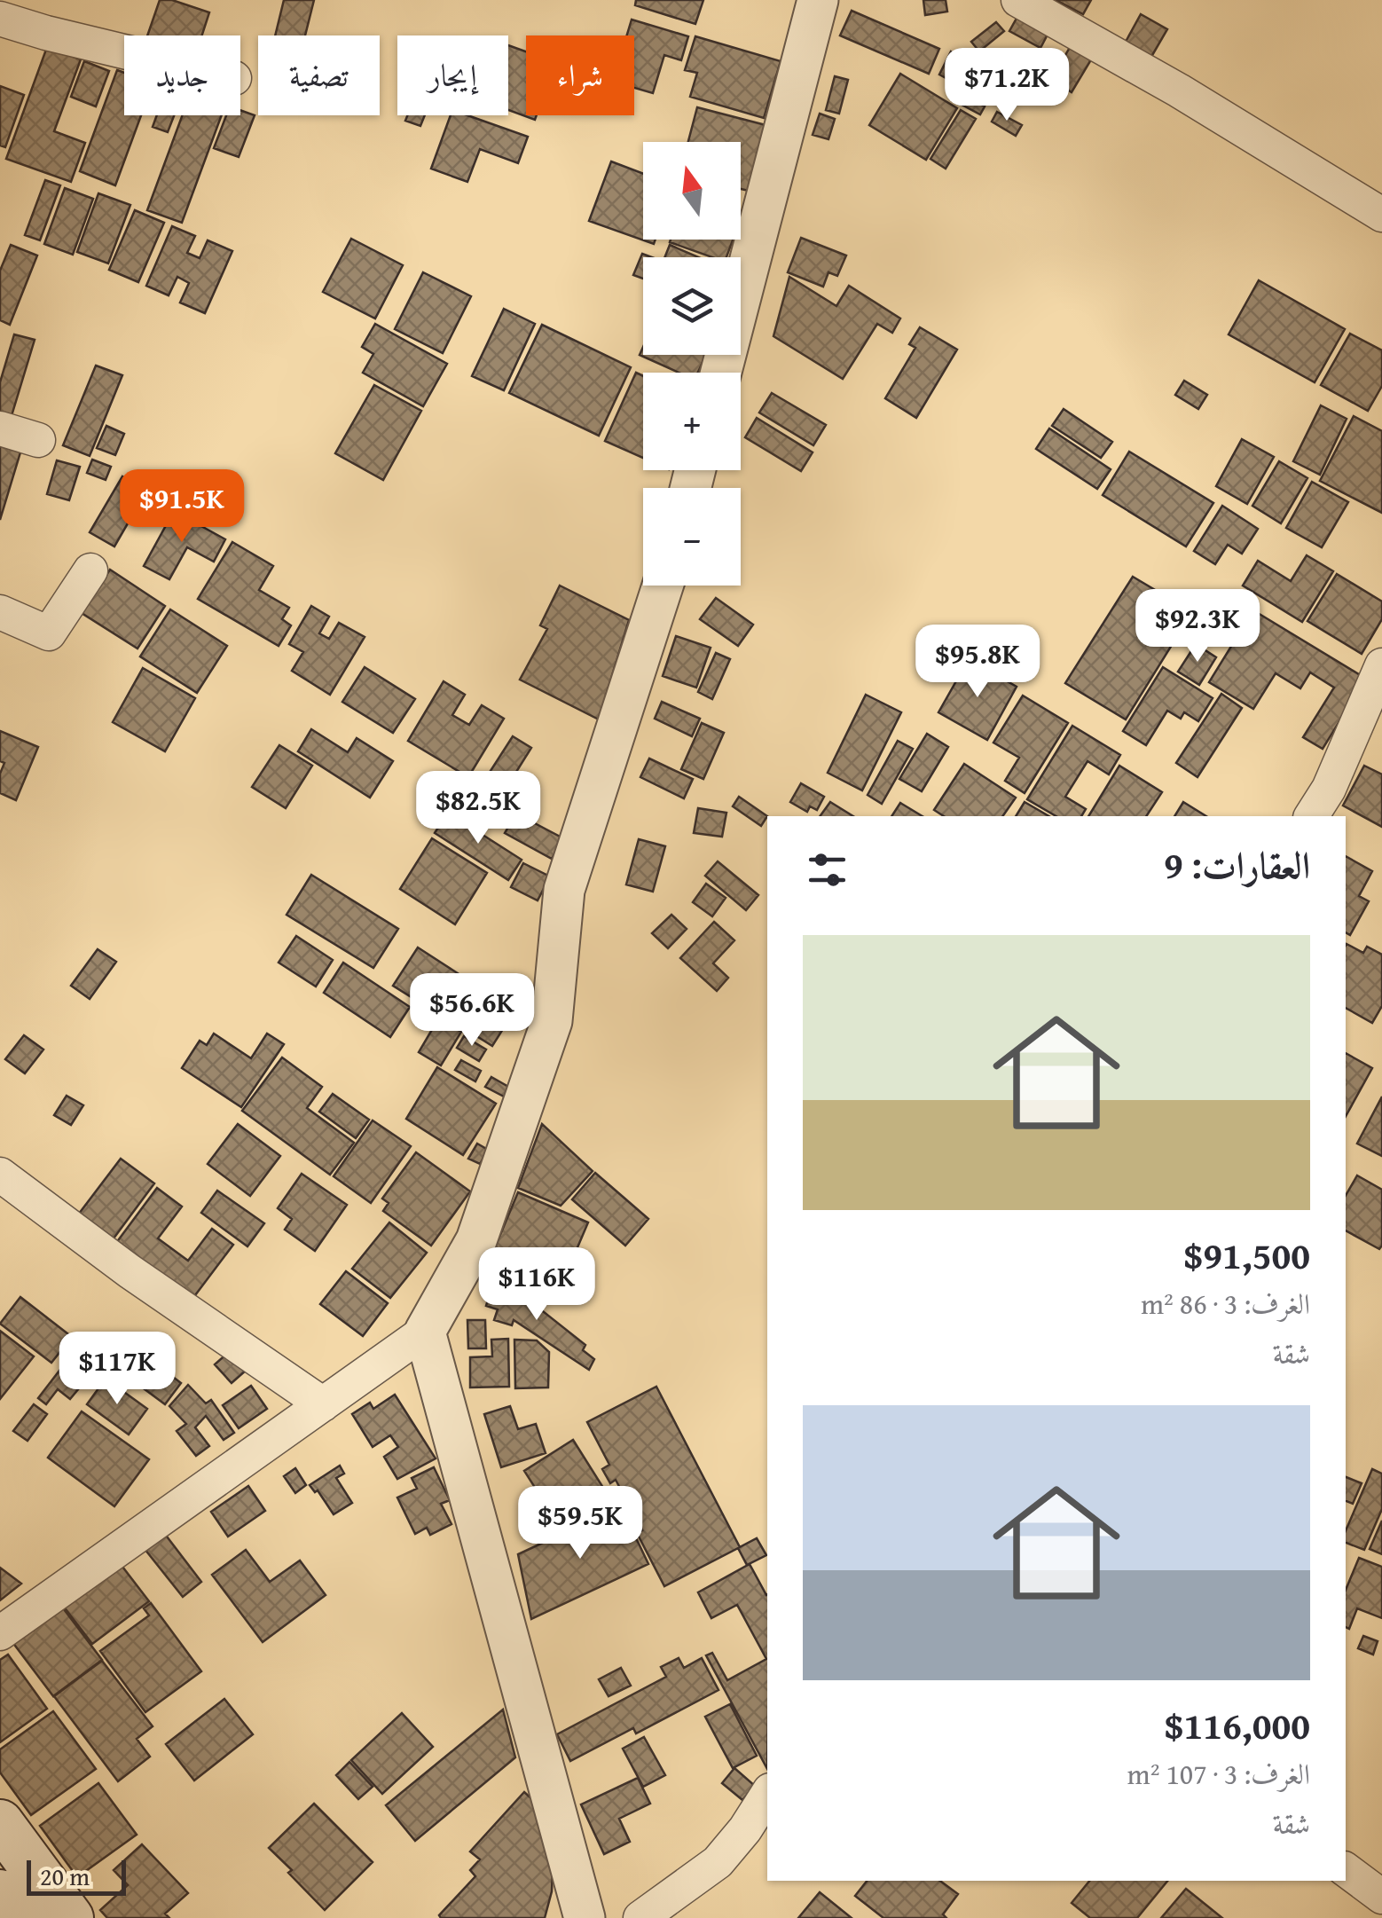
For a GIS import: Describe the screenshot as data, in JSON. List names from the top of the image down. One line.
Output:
{"scale_bar":"20 m","north":"top","page":{"chip":["شراء","إيجار","تصفية","جديد"],"price":["$71.2K","$91.5K","$92.3K","$95.8K","$82.5K","$56.6K","$116K","$117K","$59.5K"],"map_buttons":["+","−"],"heading":"العقارات: 9","list":[{"name":"$91,500","note":"الغرف: 3 · 86 m² · شقة"},{"name":"$116,000","note":"الغرف: 3 · 107 m² · شقة"}],"scale":"20 m"}}
